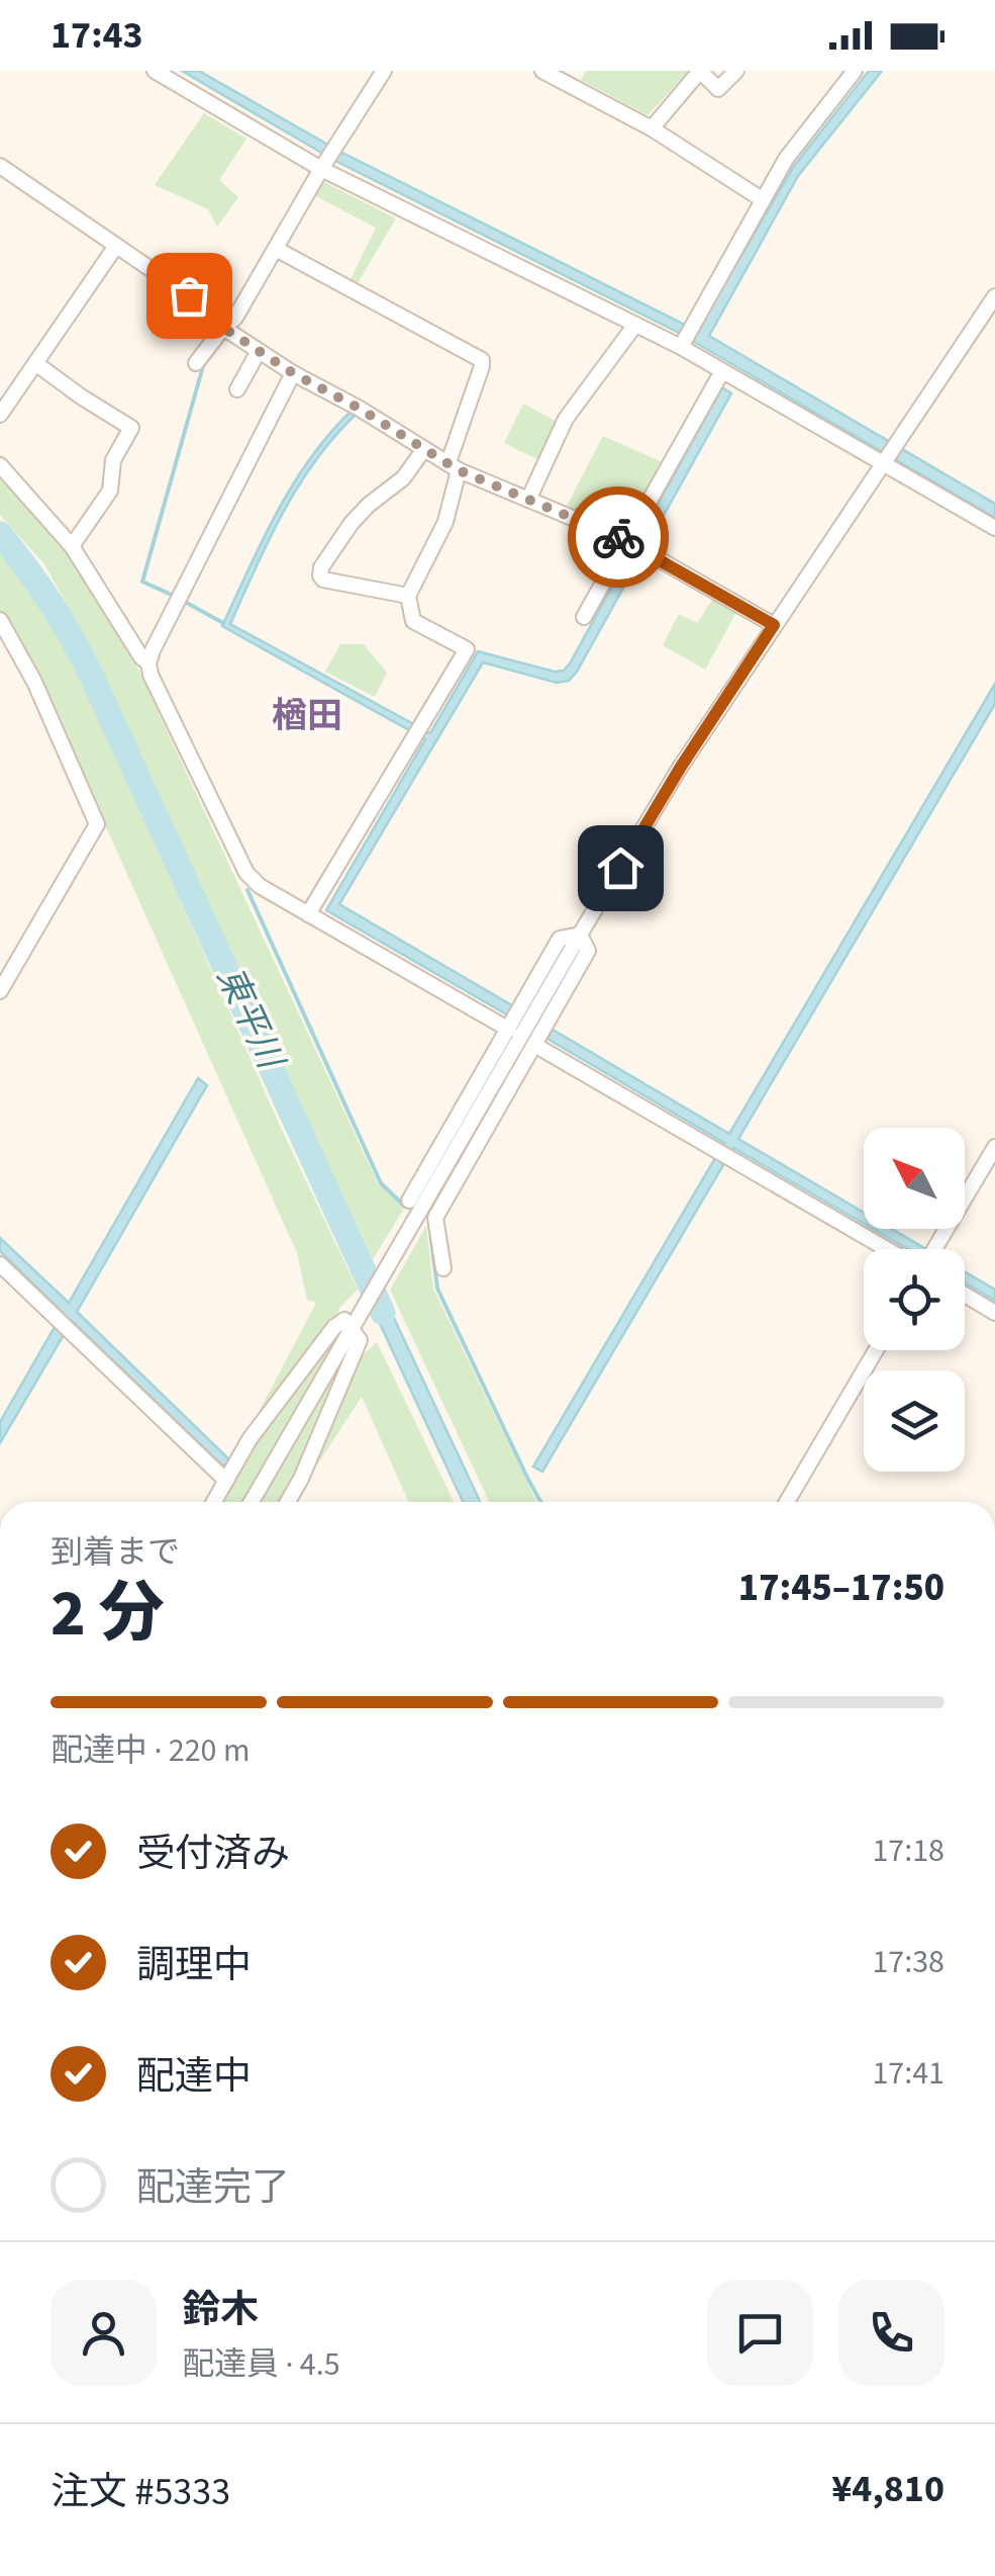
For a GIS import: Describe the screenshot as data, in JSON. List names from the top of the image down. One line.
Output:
{"districts":["楢田"],"water":["東平川"],"north":"top left","page":{"status":"17:43","heading":["2 分","到着まで","17:45–17:50"],"panel":["鈴木","配達員 · 4.5","注文 #5333","¥4,810"],"bar":"配達中 · 220 m","list":[["受付済み","17:18"],["調理中","17:38"],["配達中","17:41"],"配達完了"]}}
